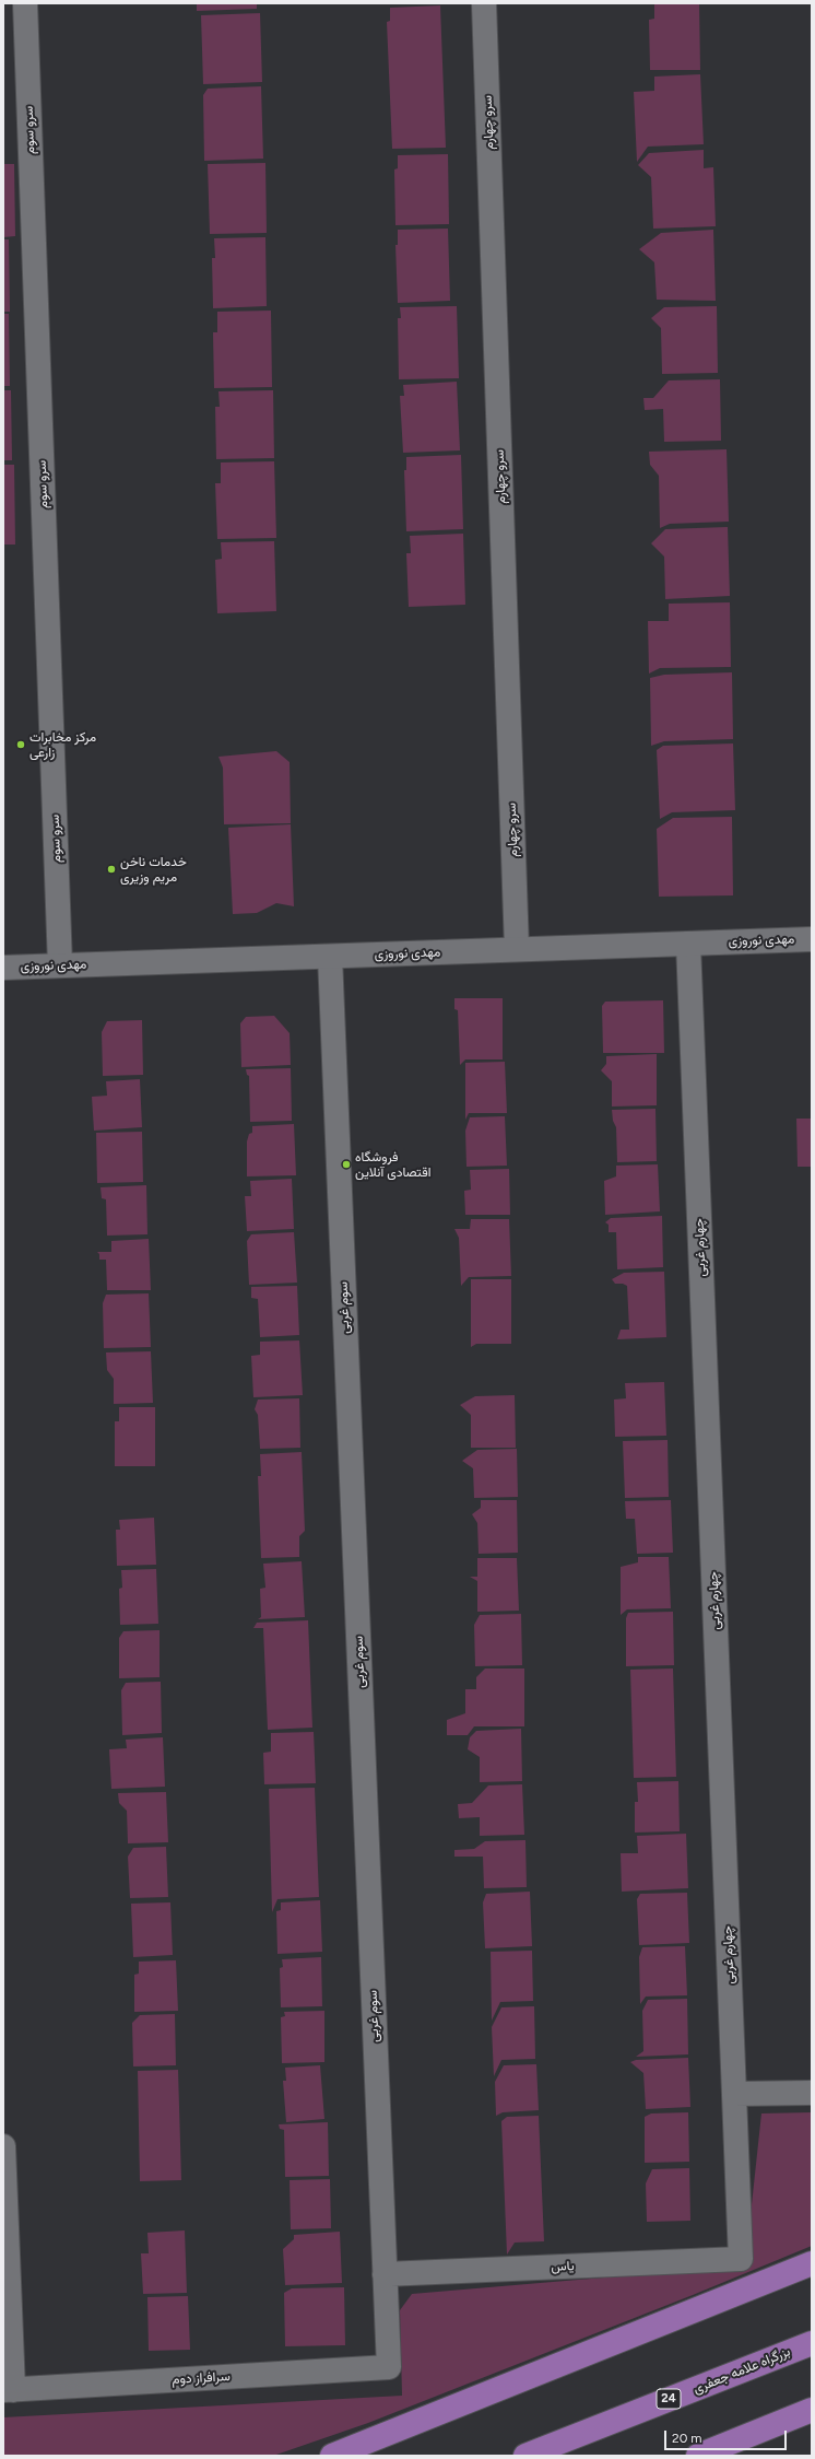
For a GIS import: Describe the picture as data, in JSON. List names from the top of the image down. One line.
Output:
{"streets":{"highway":["بزرگراه علامه جعفری","24"],"street":["سرو چهارم","سرو سوم","مهدی نوروزی","چهارم غربی","سوم غربی","یاس","سرافراز دوم"]},"crossings":[["سرو چهارم","مهدی نوروزی"],["سرو سوم","مهدی نوروزی"],["مهدی نوروزی","چهارم غربی"],["مهدی نوروزی","سوم غربی"],["چهارم غربی","یاس"],["سوم غربی","یاس"],["سوم غربی","سرافراز دوم"]],"places":["مرکز مخابرات زارعی","خدمات ناخن مریم وزیری","فروشگاه اقتصادی آنلاین"],"scale_bar":"20 m"}
